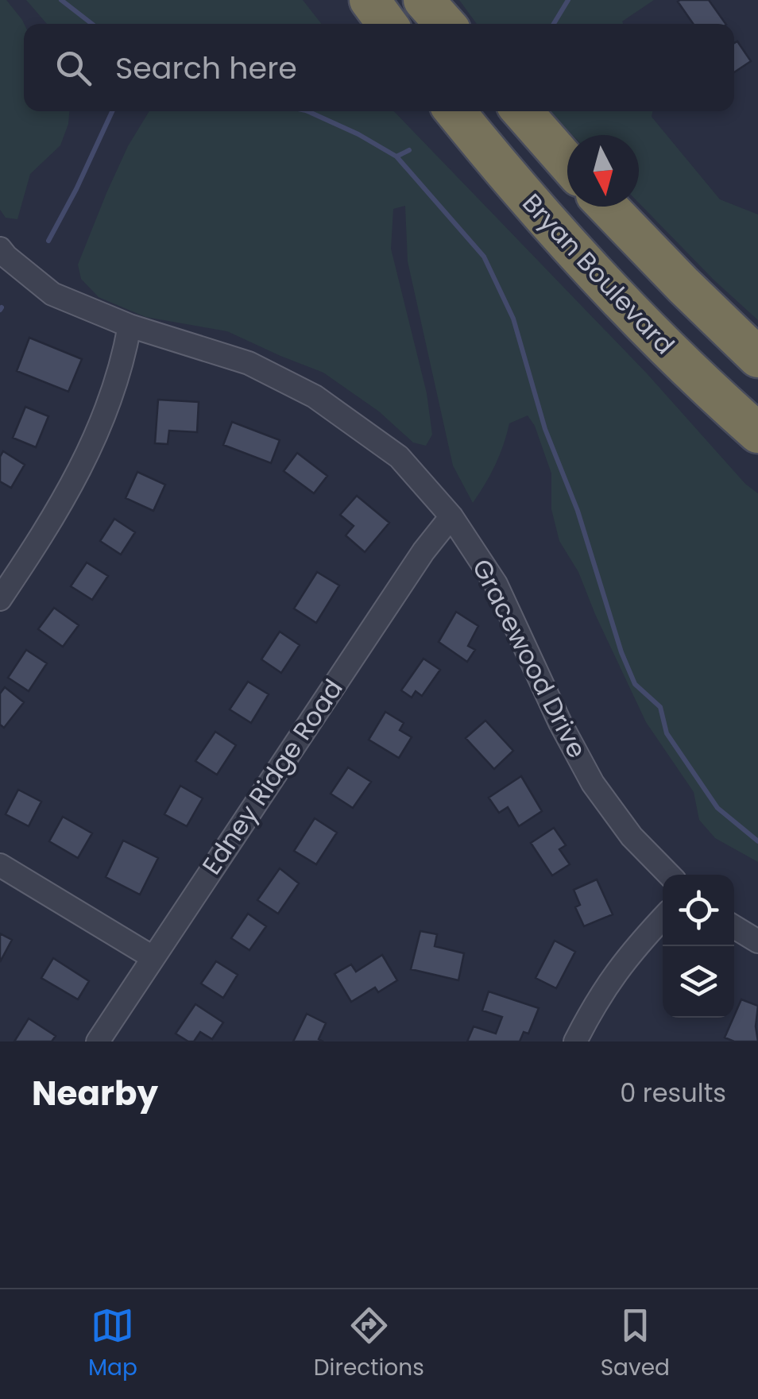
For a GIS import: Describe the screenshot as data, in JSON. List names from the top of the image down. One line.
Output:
{"streets":{"highway":["Bryan Boulevard"],"street":["Gracewood Drive","Edney Ridge Road"]},"crossings":[["Gracewood Drive","Edney Ridge Road"]],"north":"bottom","page":{"search":"Search here","heading":["Nearby","0 results"],"nav":["Map","Directions","Saved"]}}
